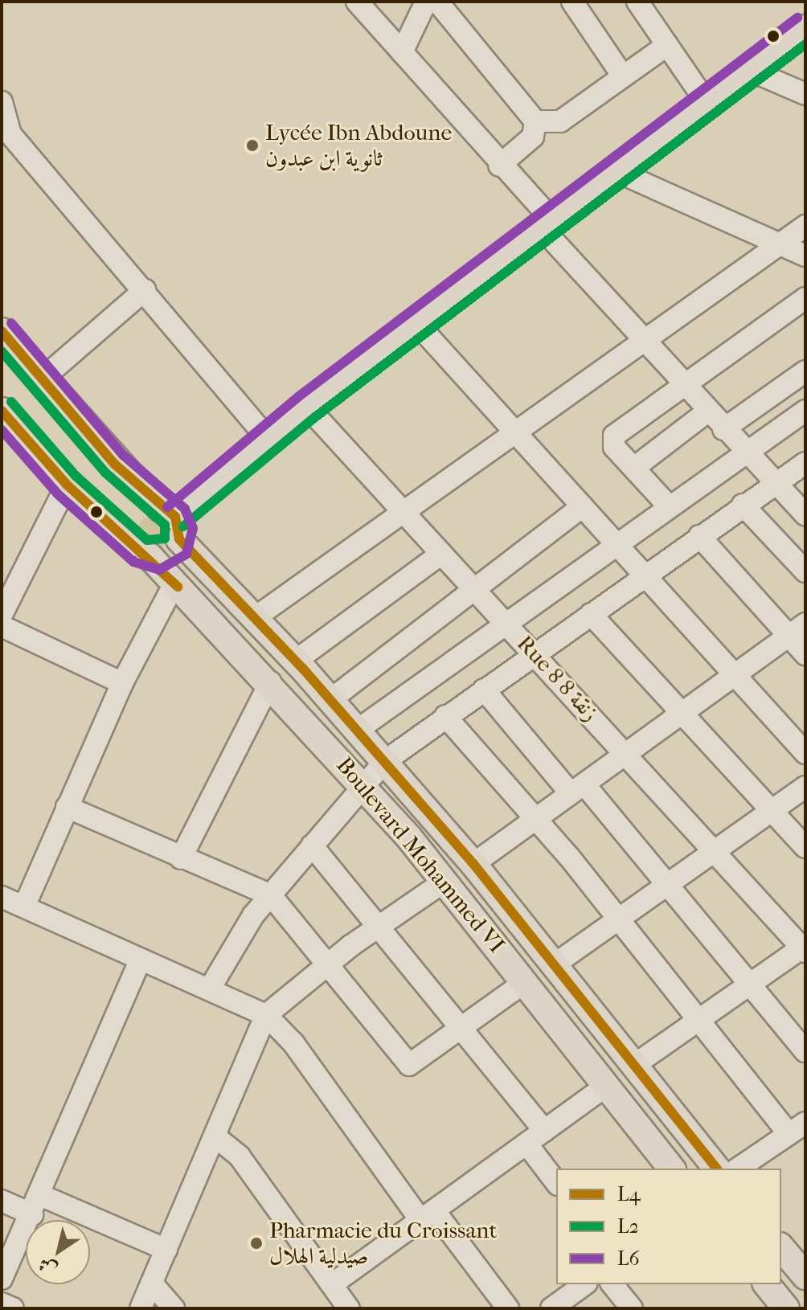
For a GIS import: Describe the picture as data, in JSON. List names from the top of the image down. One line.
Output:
{"streets":{"main road":["Boulevard Mohammed VI"],"street":["Rue 8 8 زنقة"]},"places":["Lycée Ibn Abdoune ثانوية ابن عبدون","Pharmacie du Croissant صيدلية الهلال"],"lines":["transit line L6","transit line L2","transit line L4"],"legend":["L4","L2","L6"],"north":"bottom left"}
